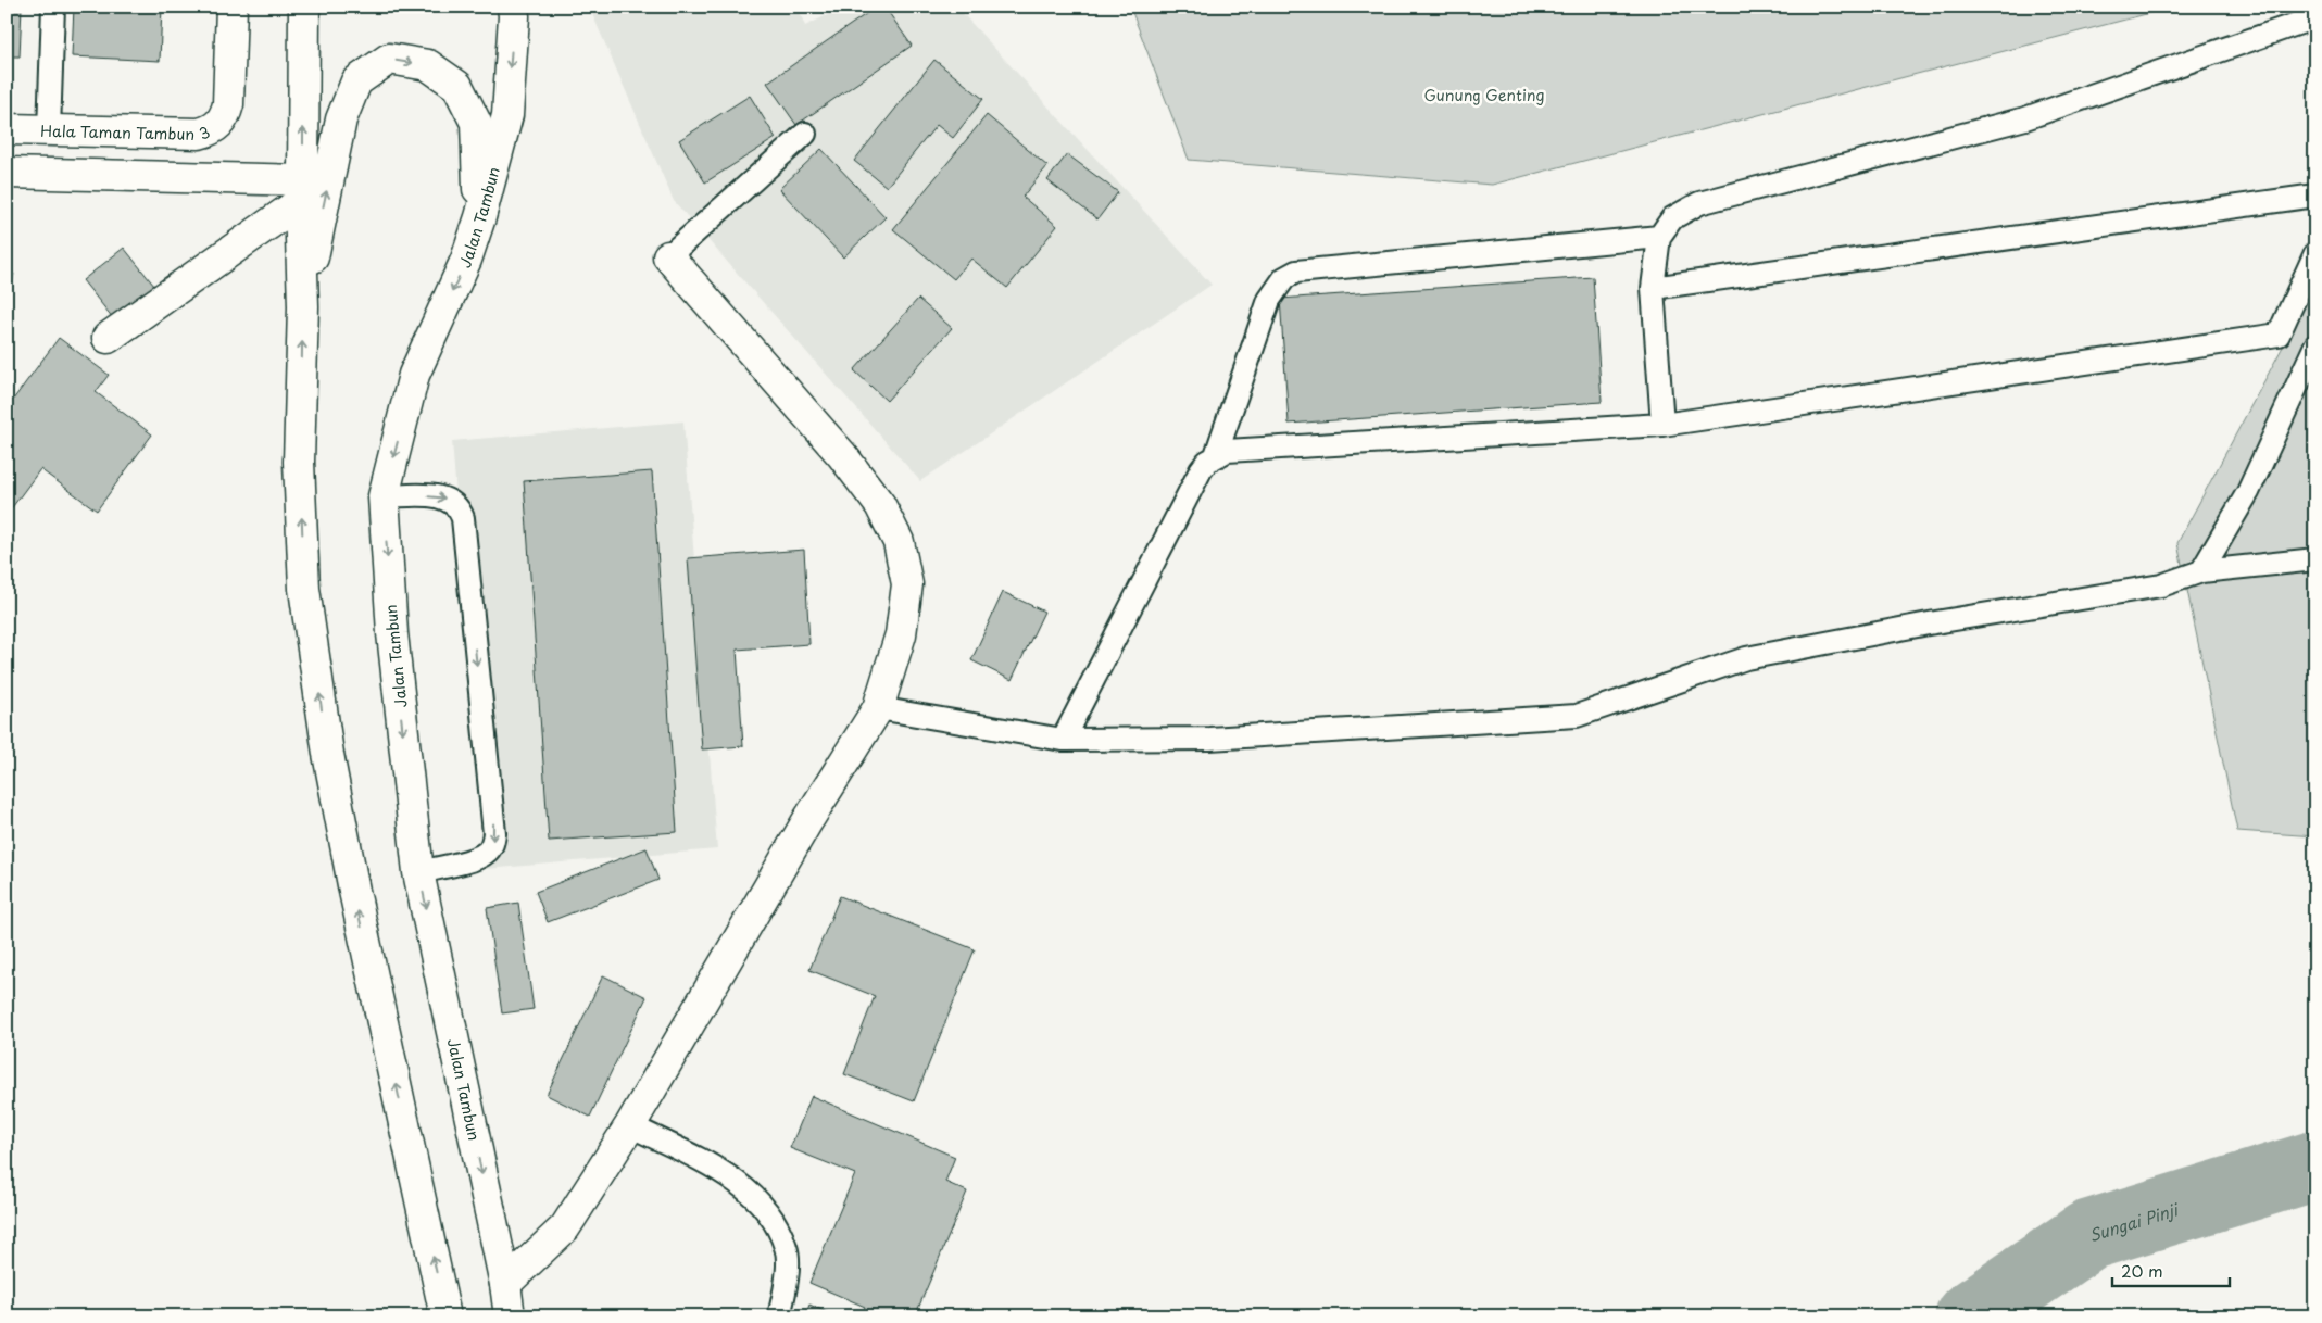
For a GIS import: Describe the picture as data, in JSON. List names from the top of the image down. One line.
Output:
{"streets":{"main road":["Hala Taman Tambun 3","Jalan Tambun"]},"water":["Sungai Pinji"],"parks":["Gunung Genting"],"scale_bar":"20 m"}
